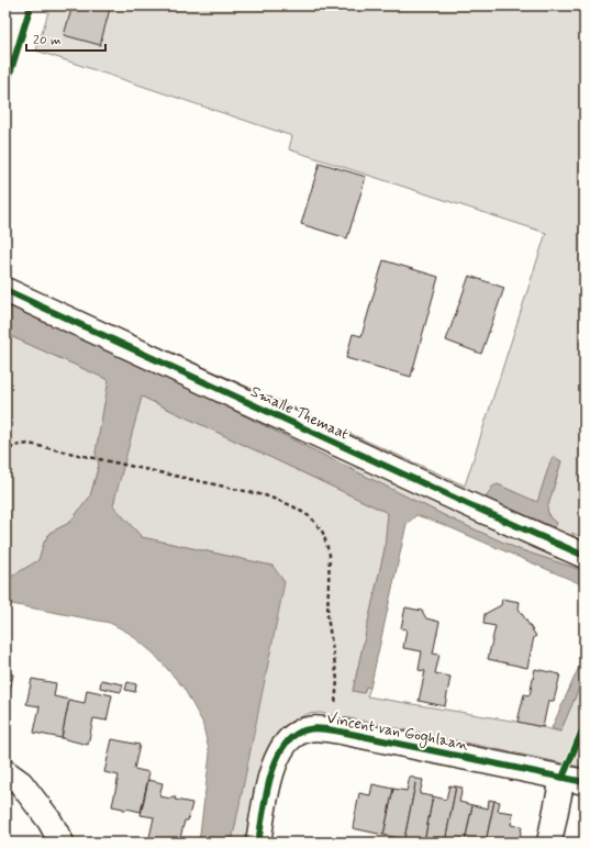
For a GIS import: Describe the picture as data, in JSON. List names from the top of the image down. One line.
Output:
{"streets":{"street":["Smalle Themaat","Vincent van Goghlaan"]},"scale_bar":"20 m"}
